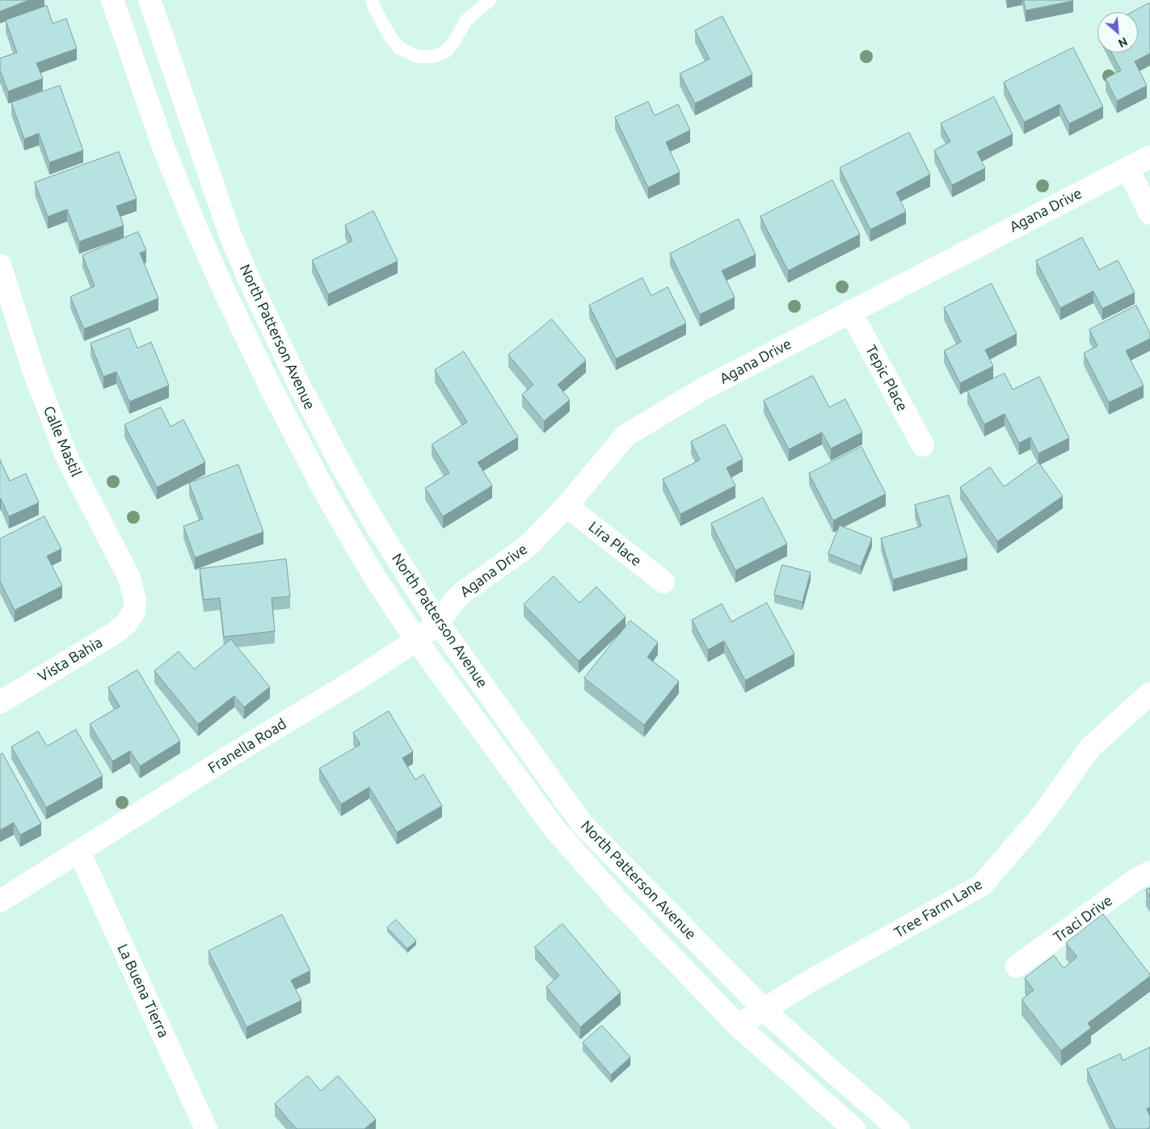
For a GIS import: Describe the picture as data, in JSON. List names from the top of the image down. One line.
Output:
{"streets":{"street":["Agana Drive","North Patterson Avenue","Tepic Place","Calle Mastil","Lira Place","Vista Bahia","Franella Road","Tree Farm Lane","Traci Drive","La Buena Tierra"]},"crossings":[["Agana Drive","North Patterson Avenue"],["Agana Drive","Tepic Place"],["Agana Drive","Lira Place"],["Agana Drive","Franella Road"],["North Patterson Avenue","Franella Road"],["North Patterson Avenue","Tree Farm Lane"],["Calle Mastil","Vista Bahia"],["Franella Road","La Buena Tierra"]],"north":"bottom right"}
